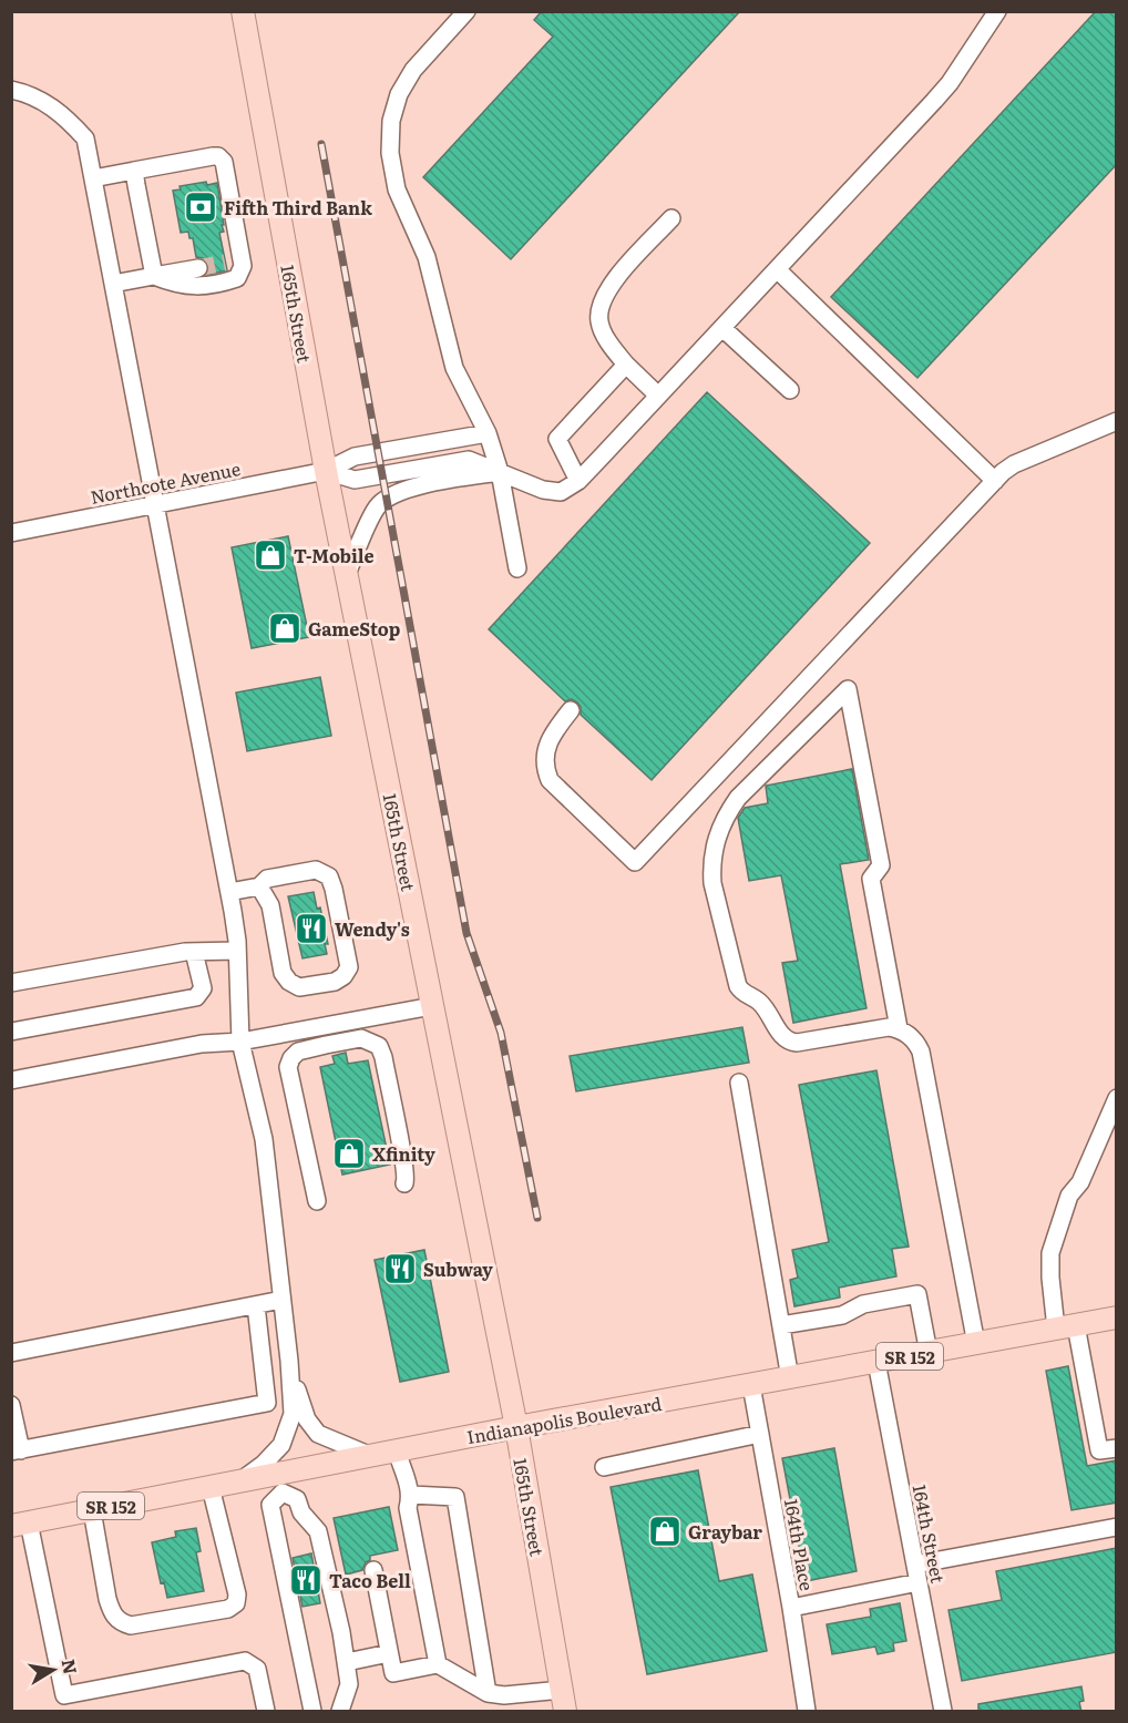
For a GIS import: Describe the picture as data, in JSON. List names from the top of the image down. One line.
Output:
{"streets":{"main road":["165th Street","SR 152","Indianapolis Boulevard"],"street":["Northcote Avenue","164th Street","164th Place"]},"crossings":[["165th Street","Northcote Avenue"],["165th Street","Indianapolis Boulevard"],["Indianapolis Boulevard","164th Street"],["Indianapolis Boulevard","164th Place"]],"places":{"bank":["Fifth Third Bank"],"shop":["T-Mobile","GameStop","Xfinity","Graybar"],"restaurant":["Wendy's","Subway","Taco Bell"]},"north":"right"}
